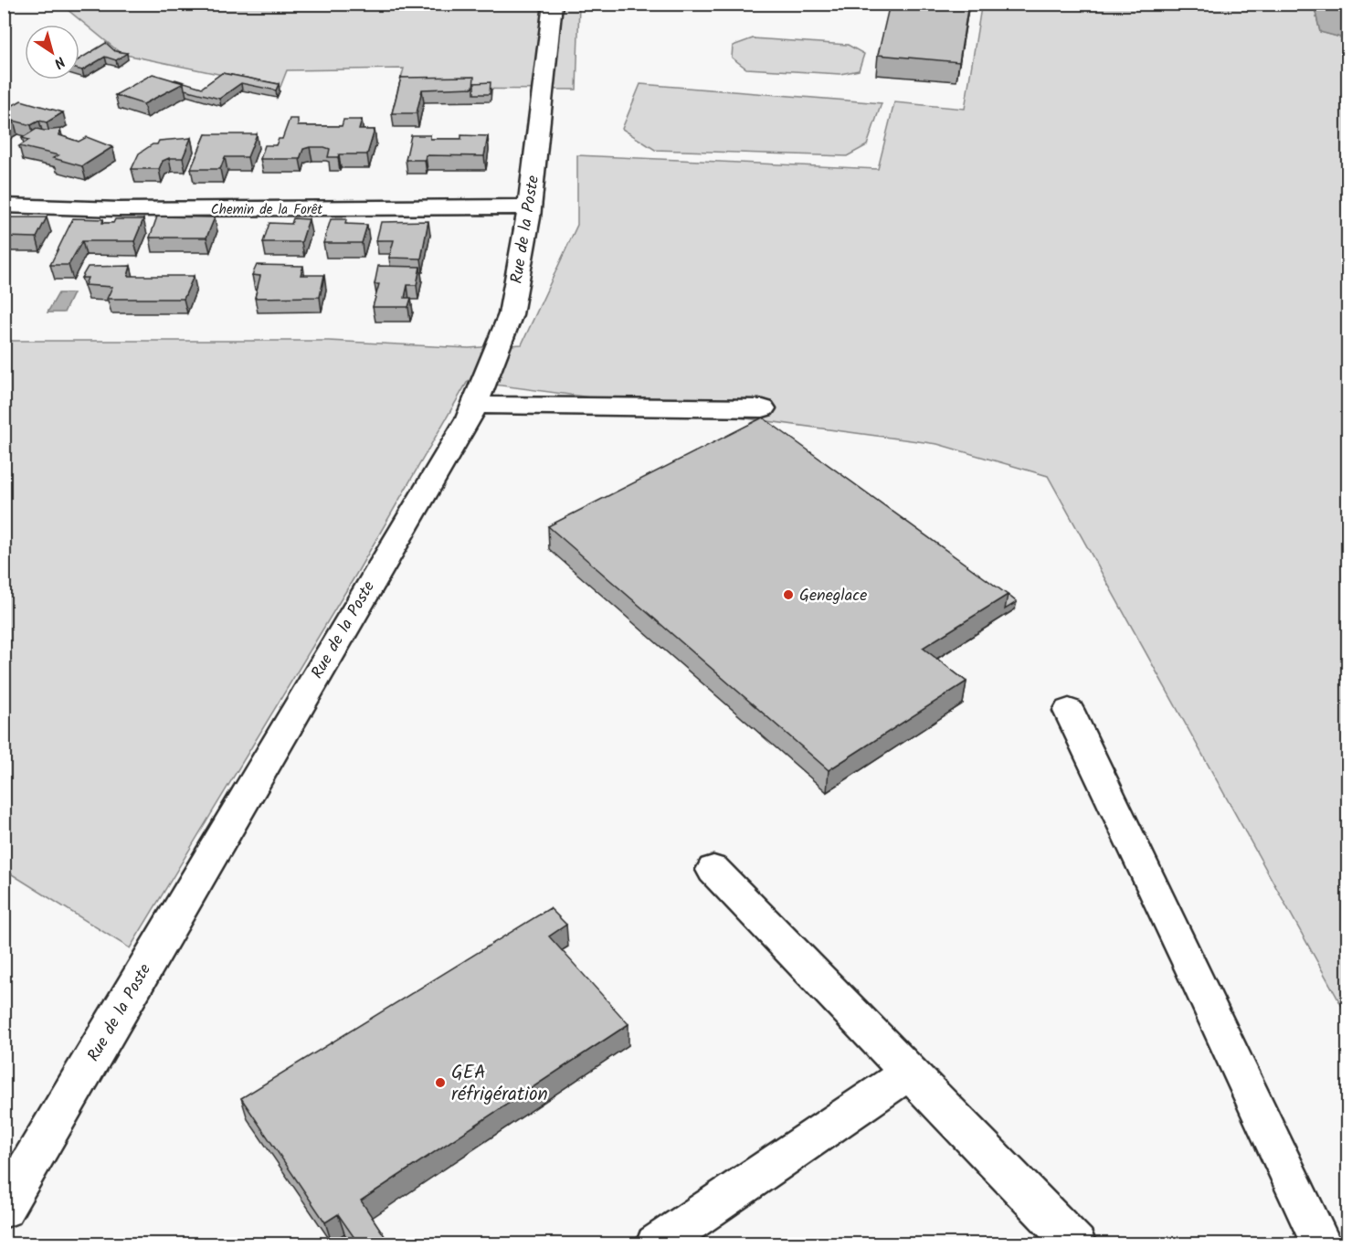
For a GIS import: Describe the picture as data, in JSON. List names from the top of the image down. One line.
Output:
{"streets":{"street":["Chemin de la Forêt","Rue de la Poste"]},"crossings":[["Chemin de la Forêt","Rue de la Poste"]],"places":["Geneglace","GEA réfrigération"],"north":"bottom right"}
